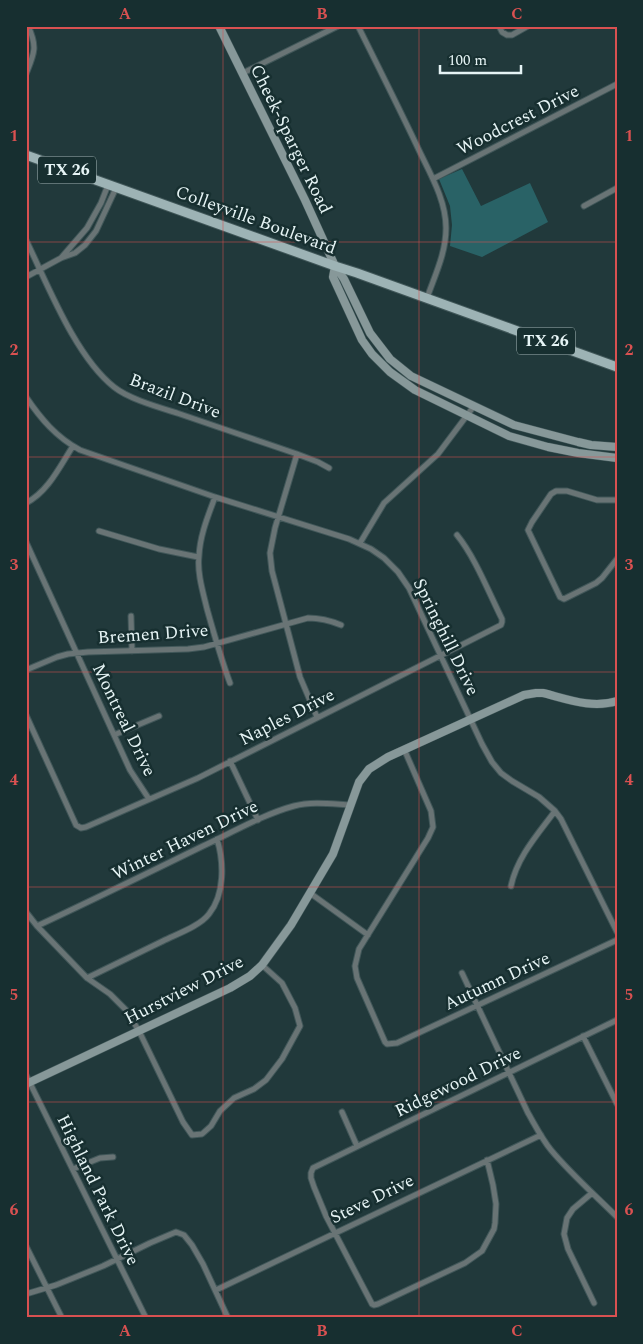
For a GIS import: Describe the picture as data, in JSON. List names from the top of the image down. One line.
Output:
{"streets":{"main road":["Cheek-Sparger Road","TX 26","Colleyville Boulevard","Hurstview Drive"],"street":["Woodcrest Drive","Brazil Drive","Bremen Drive","Springhill Drive","Naples Drive","Montreal Drive","Winter Haven Drive","Autumn Drive","Ridgewood Drive","Highland Park Drive","Steve Drive"]},"crossings":[["Cheek-Sparger Road","Colleyville Boulevard"],["Bremen Drive","Montreal Drive"],["Springhill Drive","Naples Drive"],["Springhill Drive","Hurstview Drive"],["Naples Drive","Montreal Drive"],["Winter Haven Drive","Hurstview Drive"],["Hurstview Drive","Highland Park Drive"],["Ridgewood Drive","Steve Drive"]],"scale_bar":"100 m","grid":{"columns":["A","B","C"],"rows":["1","2","3","4","5","6"]}}
